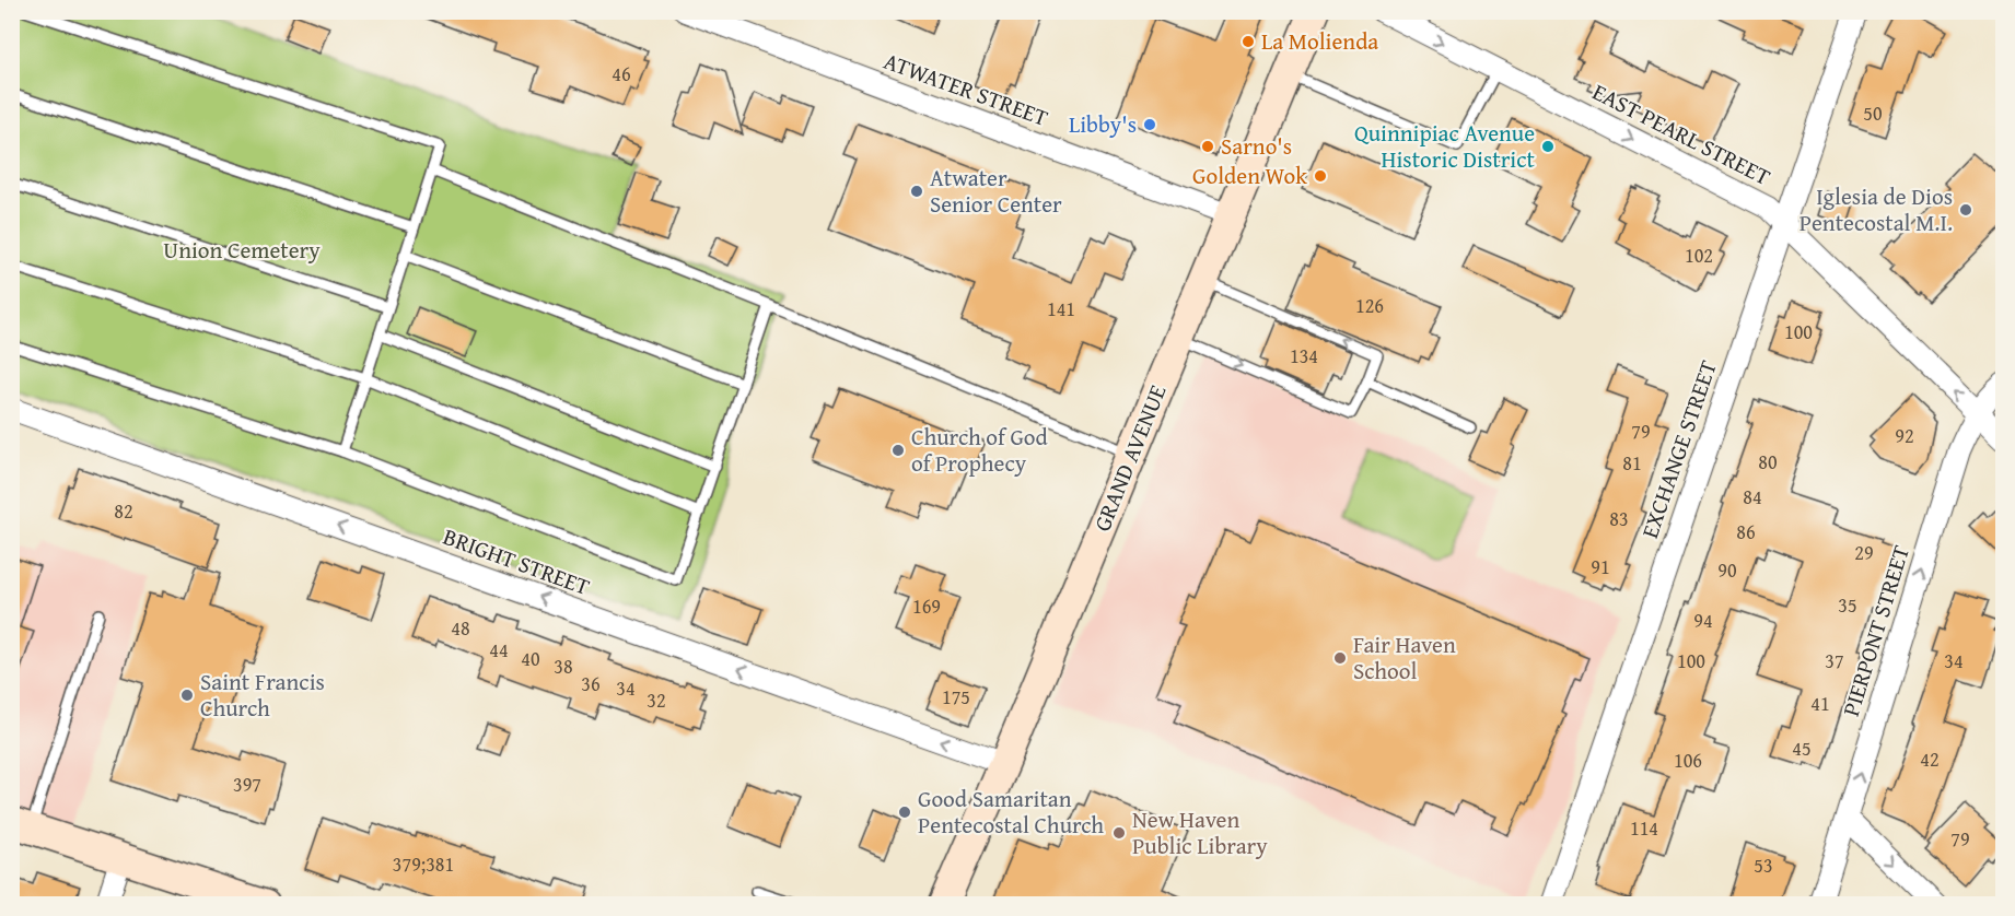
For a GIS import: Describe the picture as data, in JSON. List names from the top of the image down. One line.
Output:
{"streets":{"main road":["GRAND AVENUE"],"street":["ATWATER STREET","EAST PEARL STREET","EXCHANGE STREET","BRIGHT STREET","PIERPONT STREET"]},"crossings":[["ATWATER STREET","GRAND AVENUE"],["EAST PEARL STREET","EXCHANGE STREET"],["EAST PEARL STREET","PIERPONT STREET"],["GRAND AVENUE","BRIGHT STREET"]],"one_way":["BRIGHT STREET","PIERPONT STREET"],"parks":["Union Cemetery"],"places":["La Molienda","Libby's","Sarno's","Quinnipiac Avenue Historic District","Golden Wok","Atwater Senior Center","Iglesia de Dios Pentecostal M.I.","Church of God of Prophecy","Fair Haven School","Saint Francis Church","Good Samaritan Pentecostal Church","New Haven Public Library"],"house_numbers":["46","50","102","126","141","100","134","79","92","80","81","84","82","83","86","29","91","90","35","169","94","48","44","40","100","37","34","38","36","34","175","32","41","45","42","106","397","114","79","379;381","53"]}
